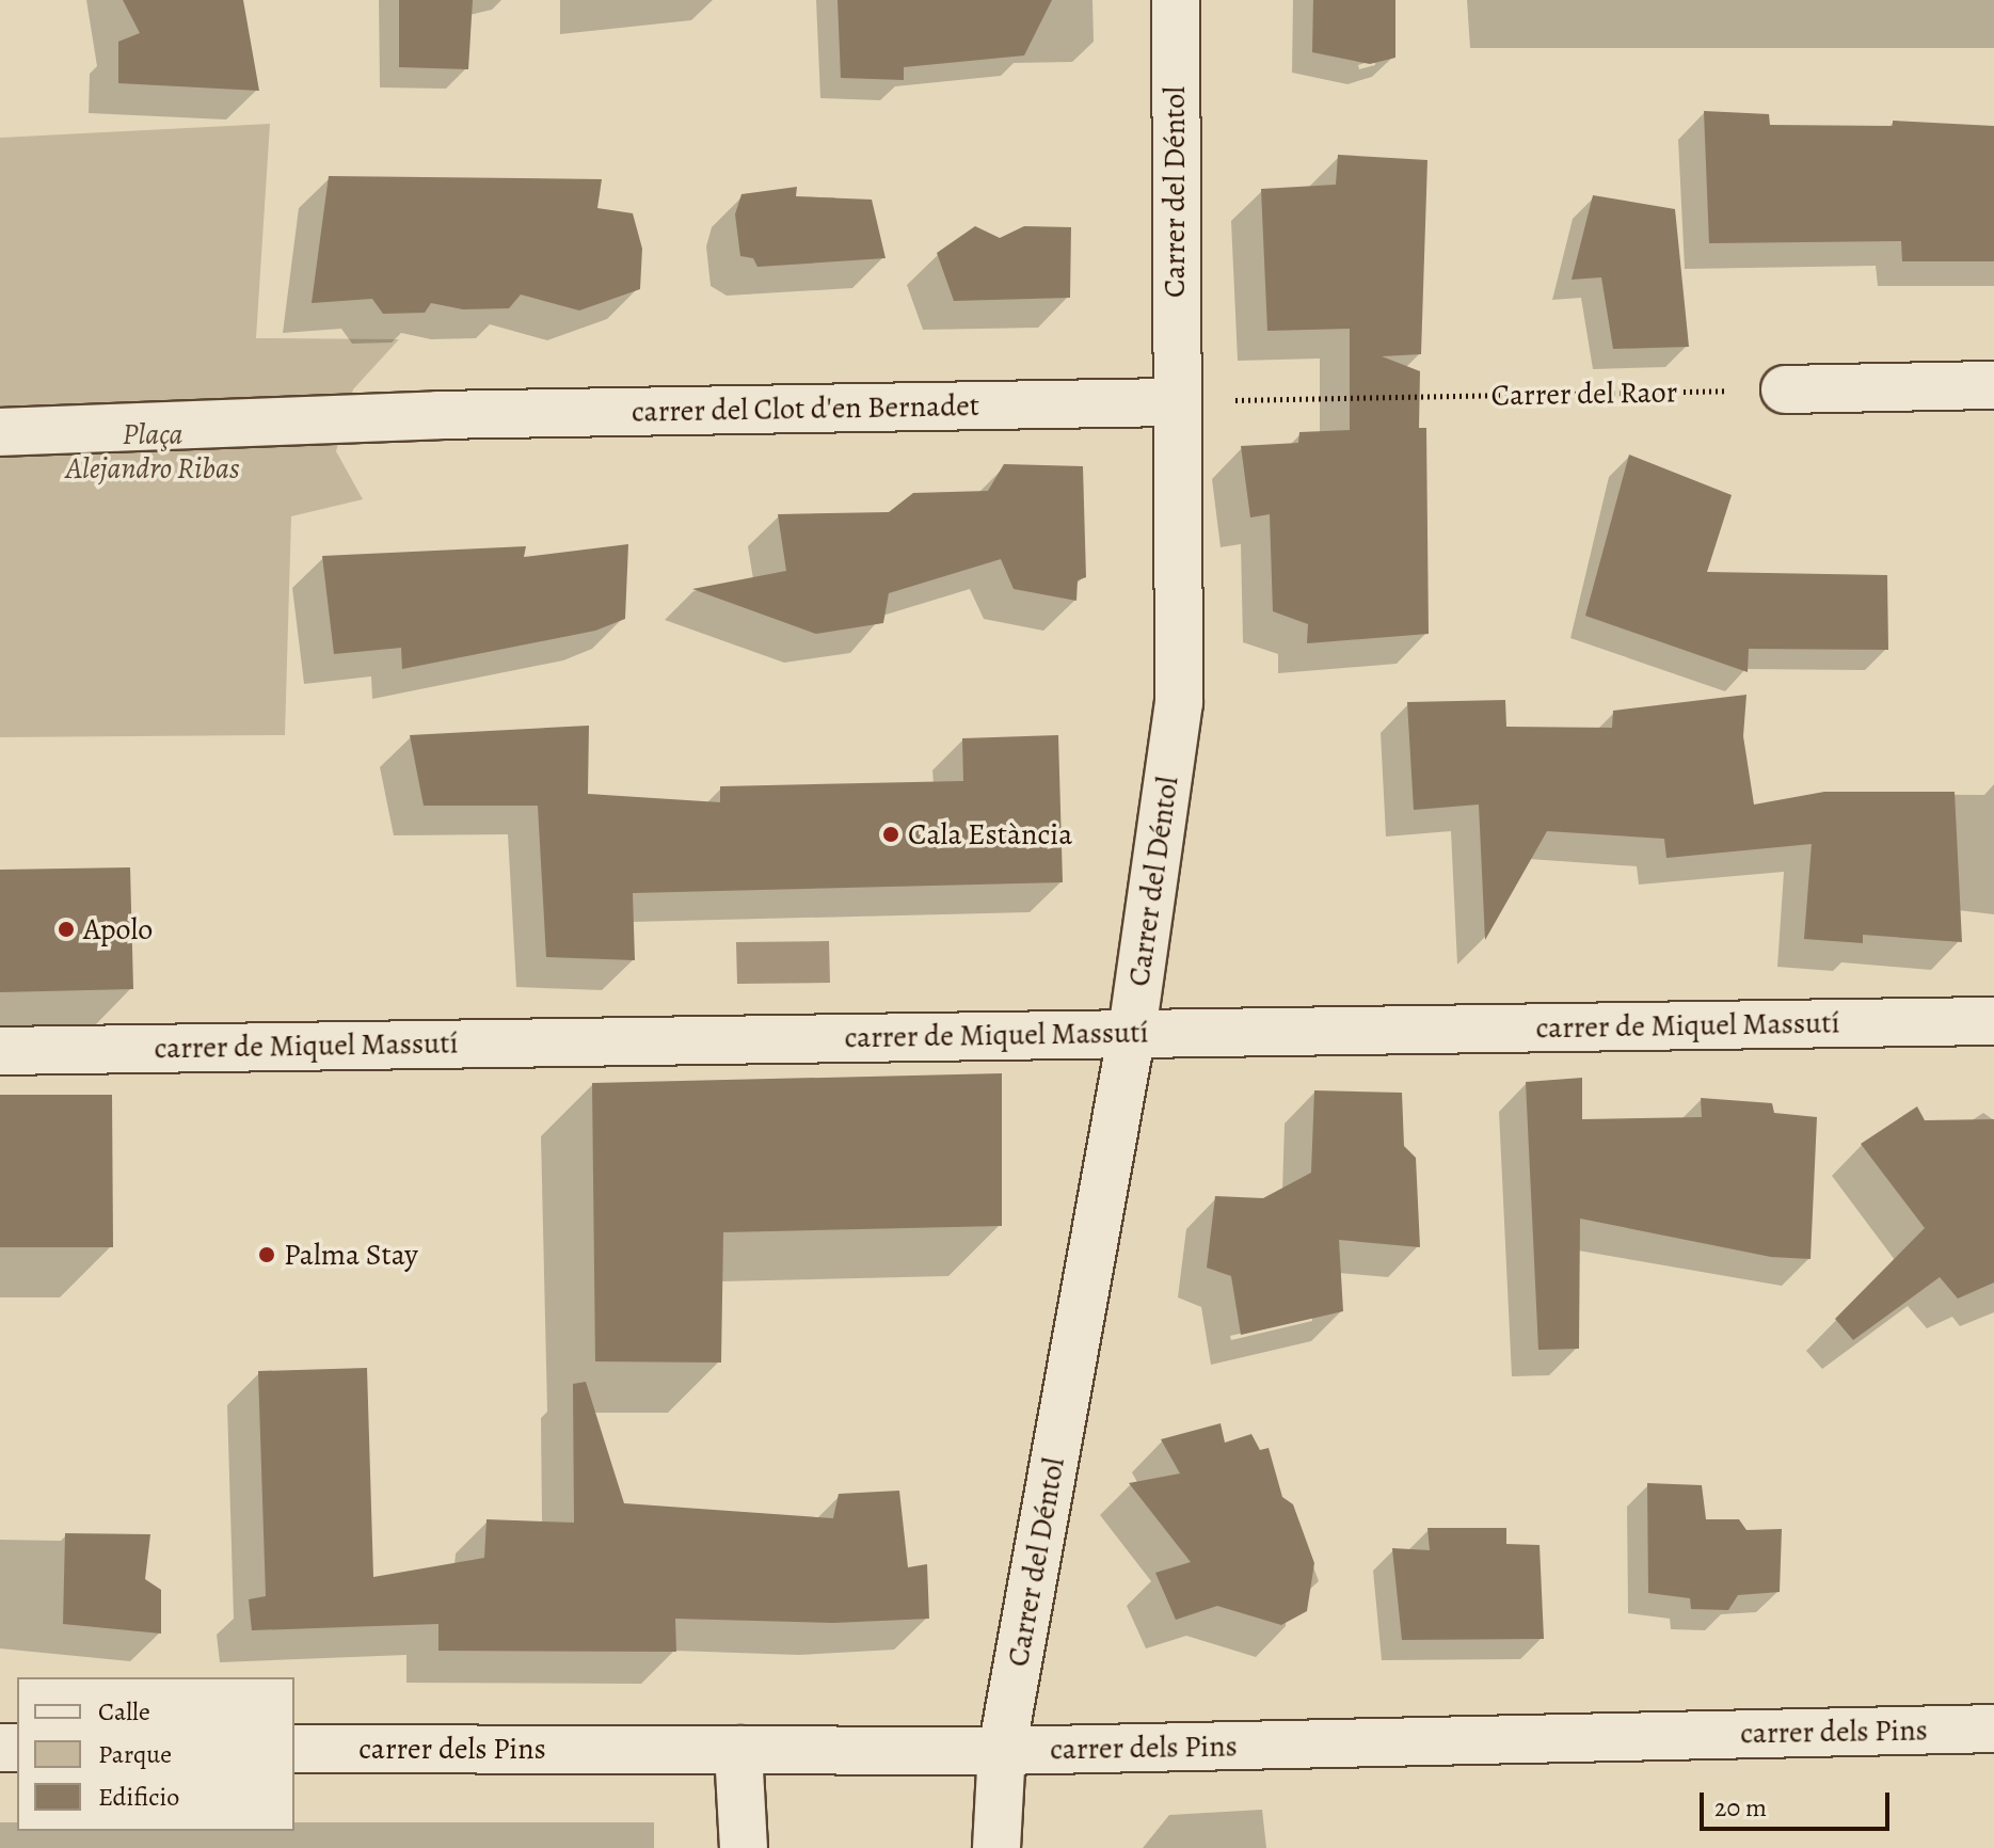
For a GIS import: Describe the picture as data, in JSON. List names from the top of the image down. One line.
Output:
{"streets":{"street":["Carrer del Déntol","carrer del Clot d'en Bernadet","carrer de Miquel Massutí","carrer dels Pins"],"path":["Carrer del Raor"]},"crossings":[["Carrer del Déntol","Carrer del Raor"],["Carrer del Déntol","carrer del Clot d'en Bernadet"],["Carrer del Déntol","carrer de Miquel Massutí"],["Carrer del Déntol","carrer dels Pins"],["Carrer del Raor","carrer del Clot d'en Bernadet"]],"parks":["Plaça Alejandro Ribas"],"places":["Cala Estància","Apolo","Palma Stay"],"legend":["Calle","Parque","Edificio"],"scale_bar":"20 m"}
